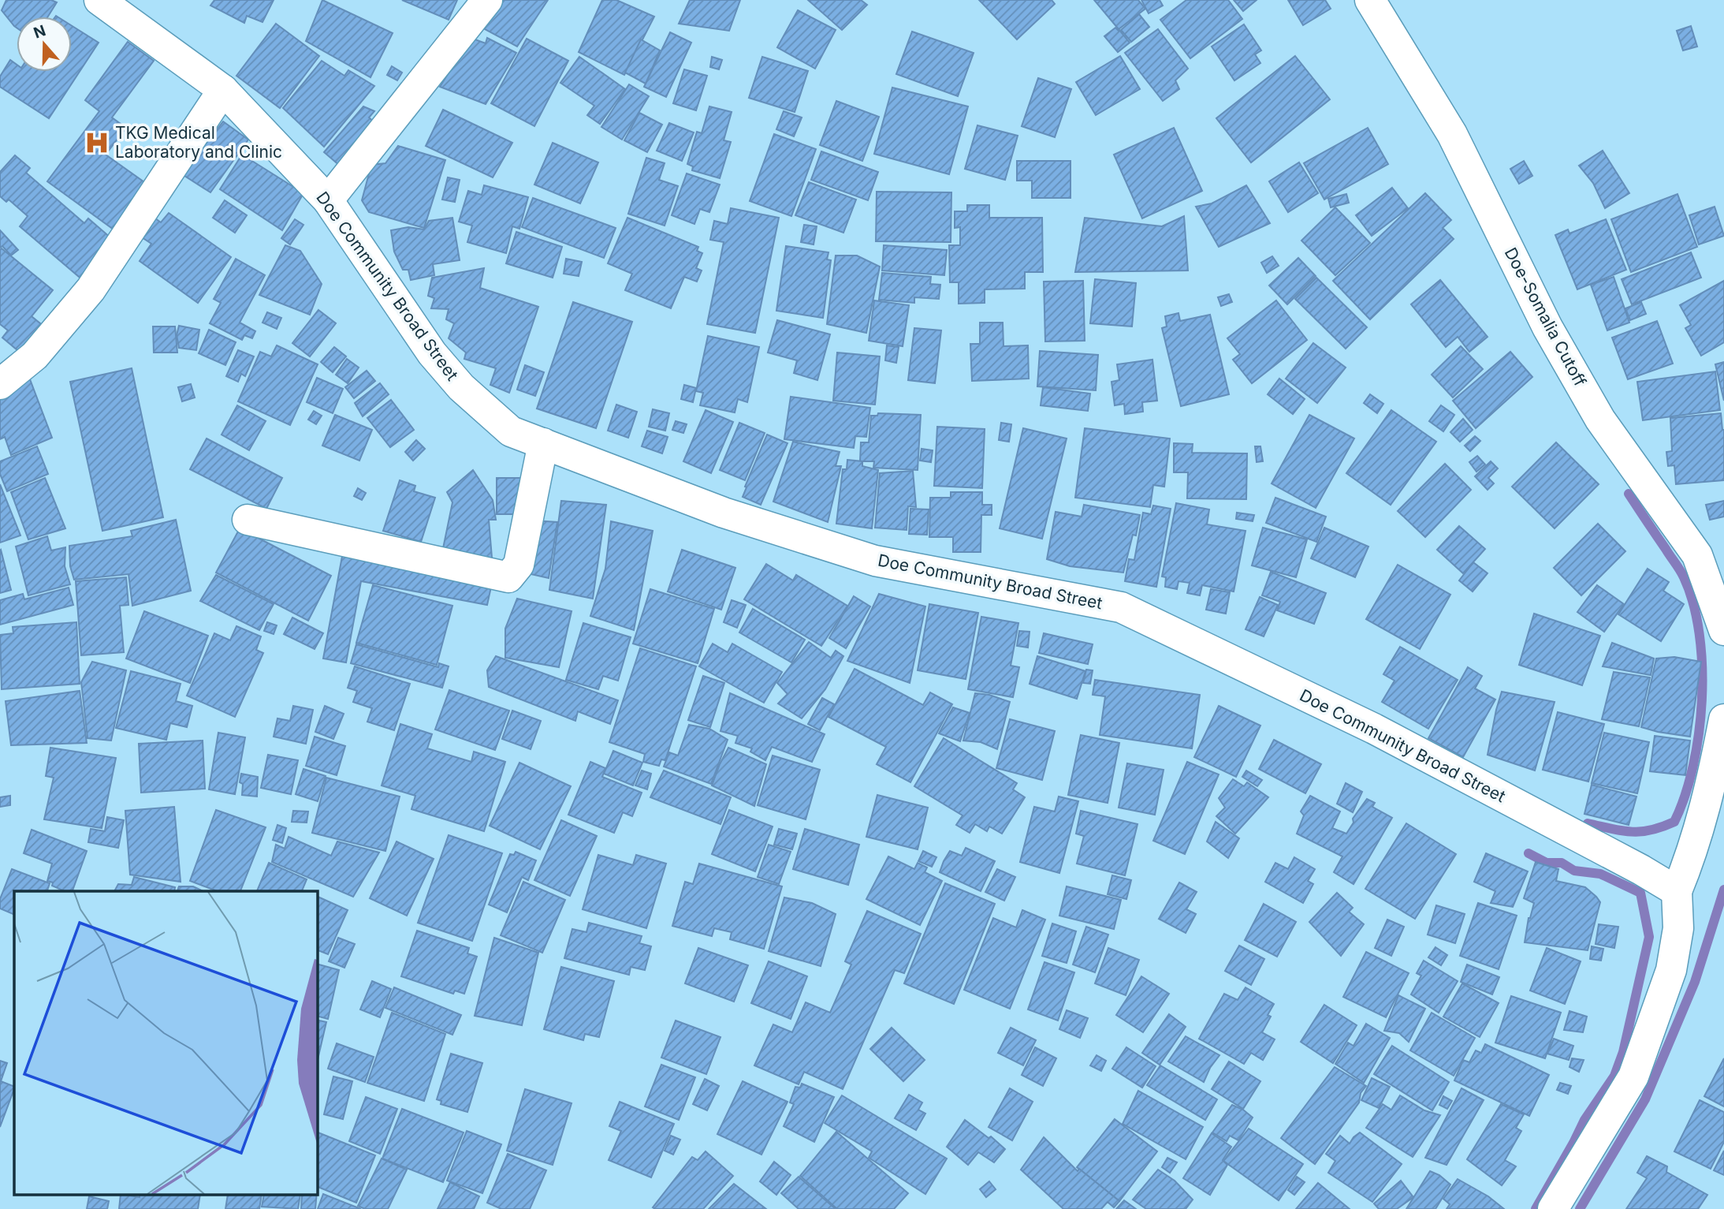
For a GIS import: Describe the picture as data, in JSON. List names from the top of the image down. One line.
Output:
{"streets":{"street":["Doe Community Broad Street","Doe-Somalia Cutoff"]},"places":{"hospital":["TKG Medical Laboratory and Clinic"]},"north":"top"}
